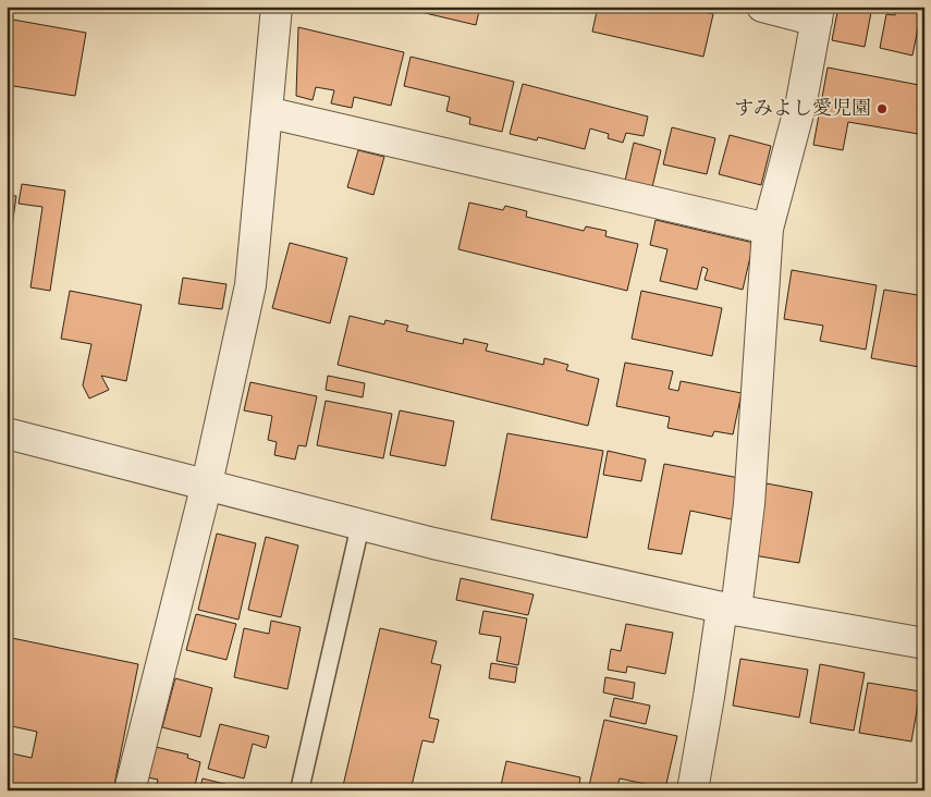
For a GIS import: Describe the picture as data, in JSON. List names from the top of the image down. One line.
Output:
{"places":["すみよし愛児園"]}
